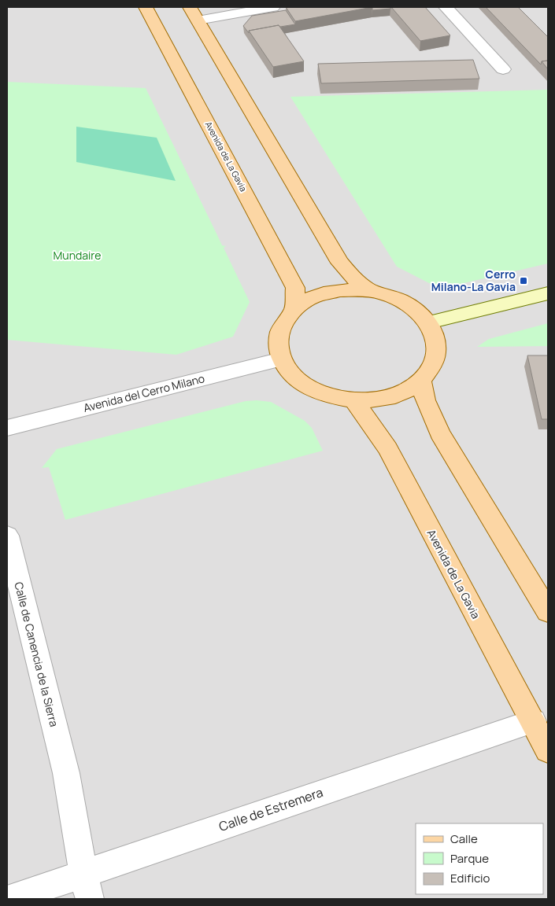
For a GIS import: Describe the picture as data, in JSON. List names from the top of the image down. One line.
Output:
{"streets":{"main road":["Avenida de La Gavia"],"street":["Avenida del Cerro Milano","Calle de Canencia de la Sierra","Calle de Estremera"]},"crossings":[["Avenida de La Gavia","Avenida del Cerro Milano"],["Avenida de La Gavia","Calle de Estremera"],["Calle de Canencia de la Sierra","Calle de Estremera"]],"parks":["Mundaire"],"places":{"transit":["Cerro Milano-La Gavia"]},"legend":["Calle","Parque","Edificio"]}
